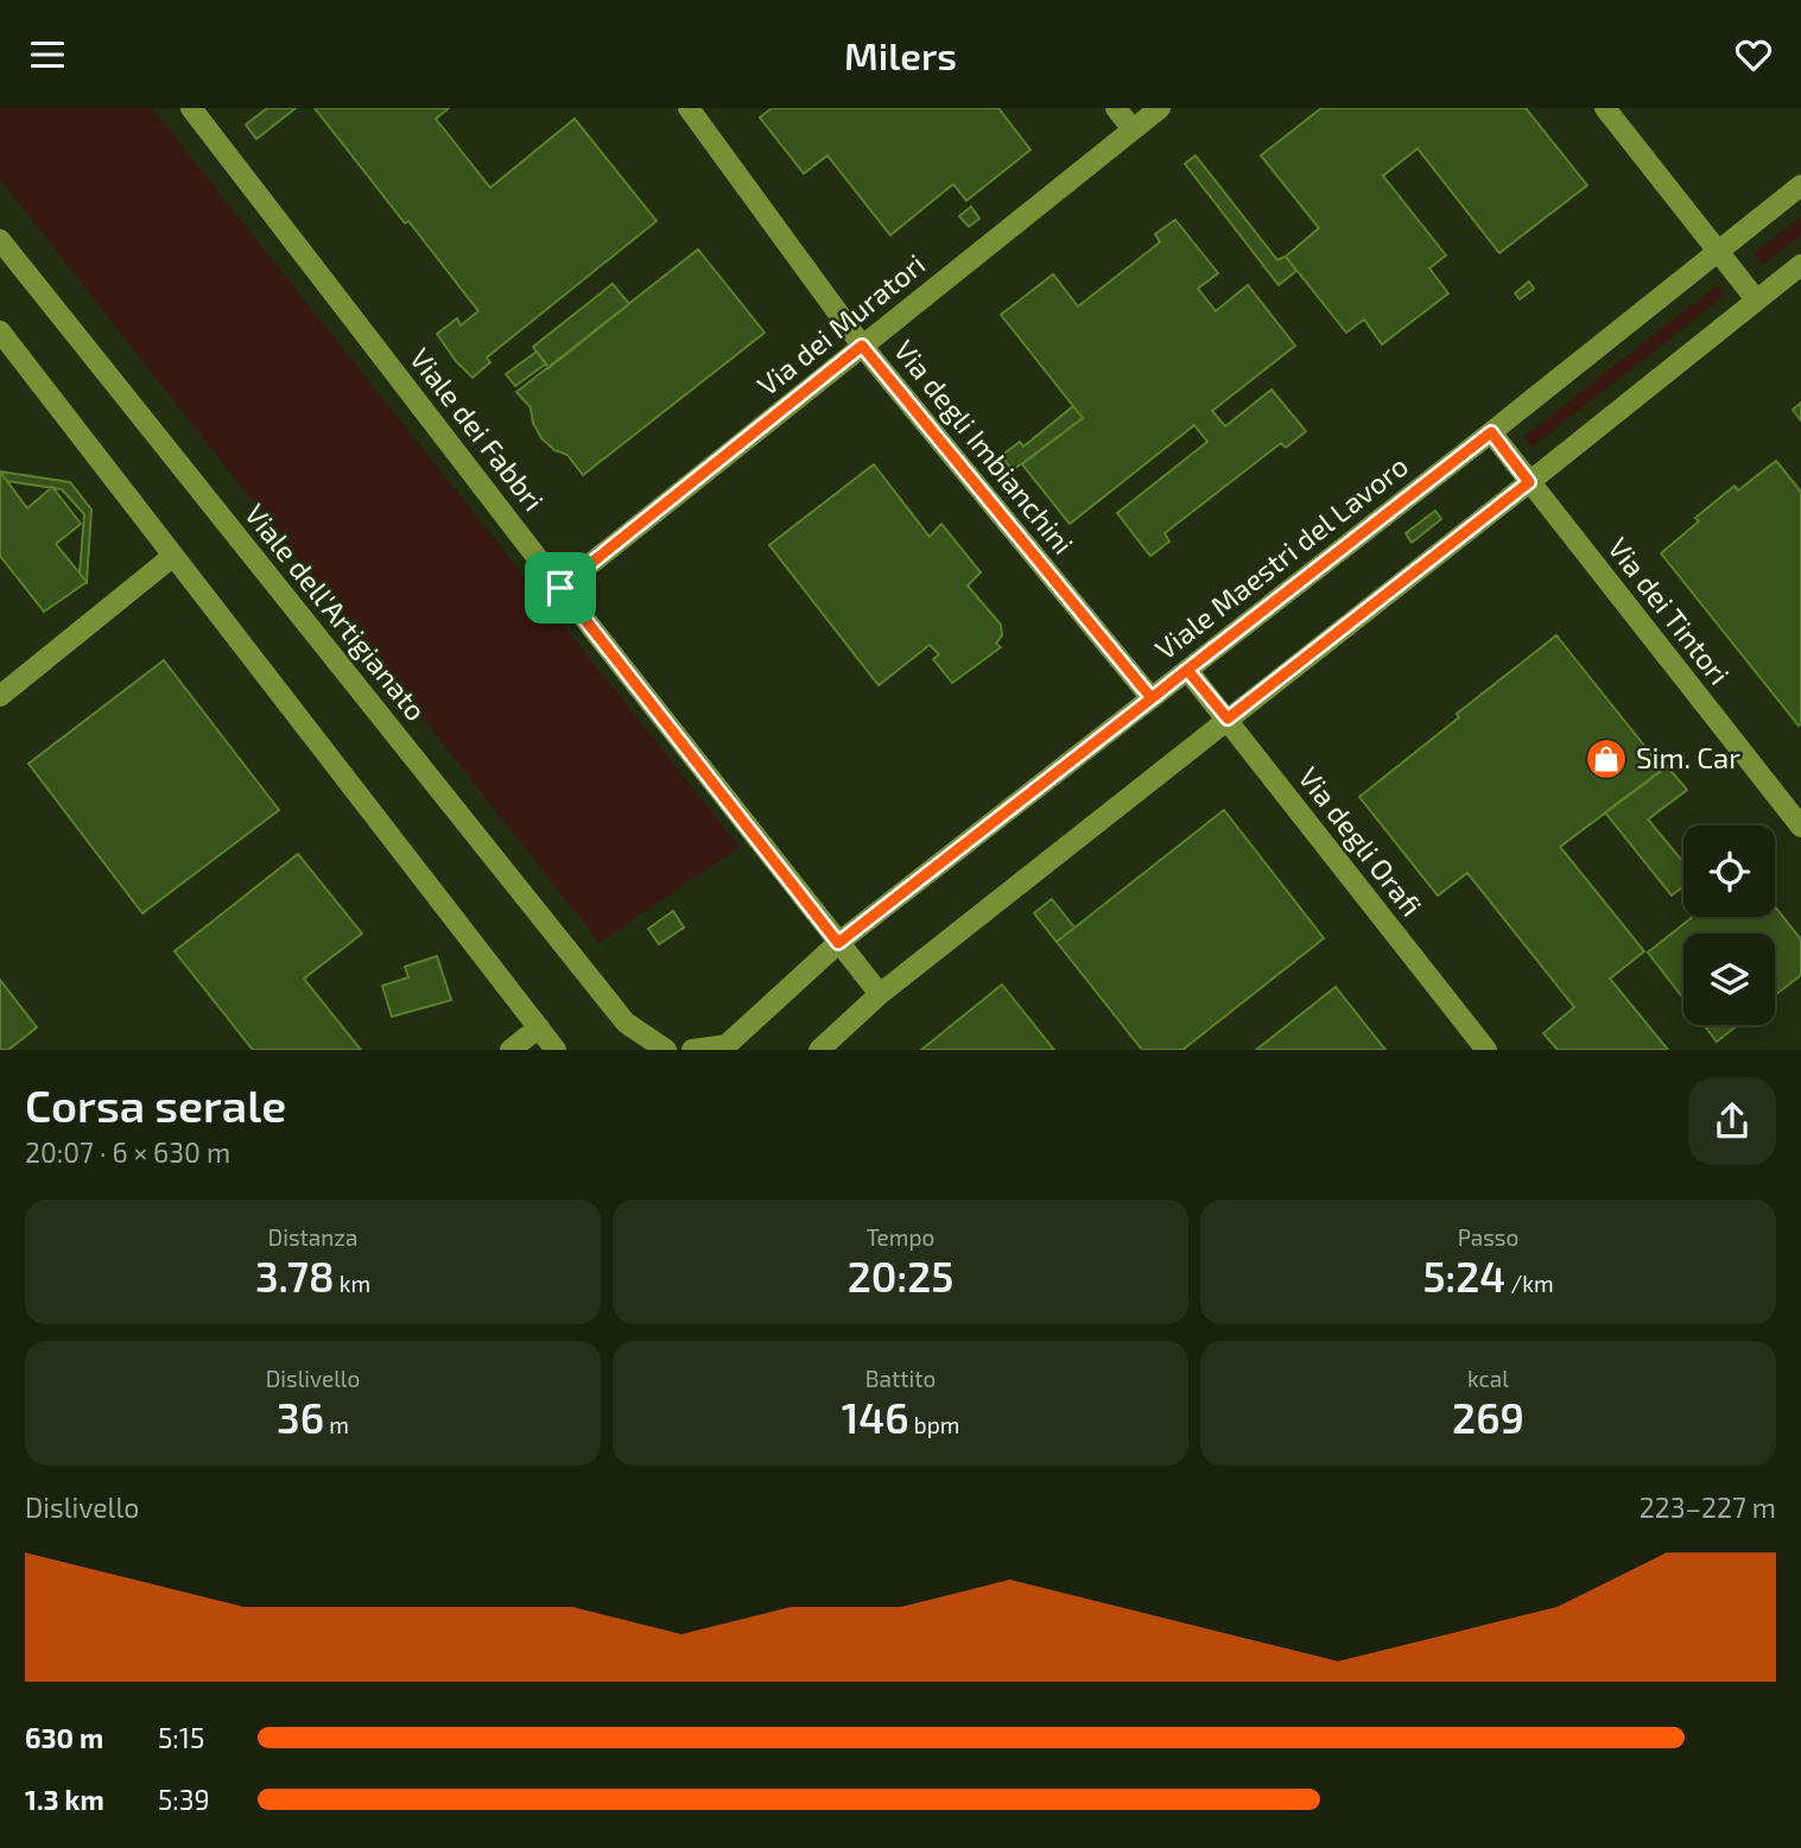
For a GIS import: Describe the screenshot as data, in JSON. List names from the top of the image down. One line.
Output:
{"streets":{"street":["Via dei Muratori","Viale dei Fabbri","Via degli Imbianchini","Viale Maestri del Lavoro","Via dei Tintori","Viale dell'Artigianato","Via degli Orafi"]},"crossings":[["Via dei Muratori","Viale dei Fabbri"],["Via dei Muratori","Via degli Imbianchini"],["Viale dei Fabbri","Viale Maestri del Lavoro"],["Via degli Imbianchini","Viale Maestri del Lavoro"],["Viale Maestri del Lavoro","Via dei Tintori"],["Viale Maestri del Lavoro","Via degli Orafi"]],"places":{"shop":["Sim. Car"]},"page":{"header":"Milers","heading":["Corsa serale","20:07 · 6 × 630 m"],"stats":[["Distanza","3.78 km"],["Tempo","20:25"],["Passo","5:24 /km"],["Dislivello","36 m"],["Battito","146 bpm"],["kcal","269"]],"chart":["Dislivello","223–227 m"],"list":[{"name":"630 m","note":"5:15"},{"name":"1.3 km","note":"5:39"}]}}
